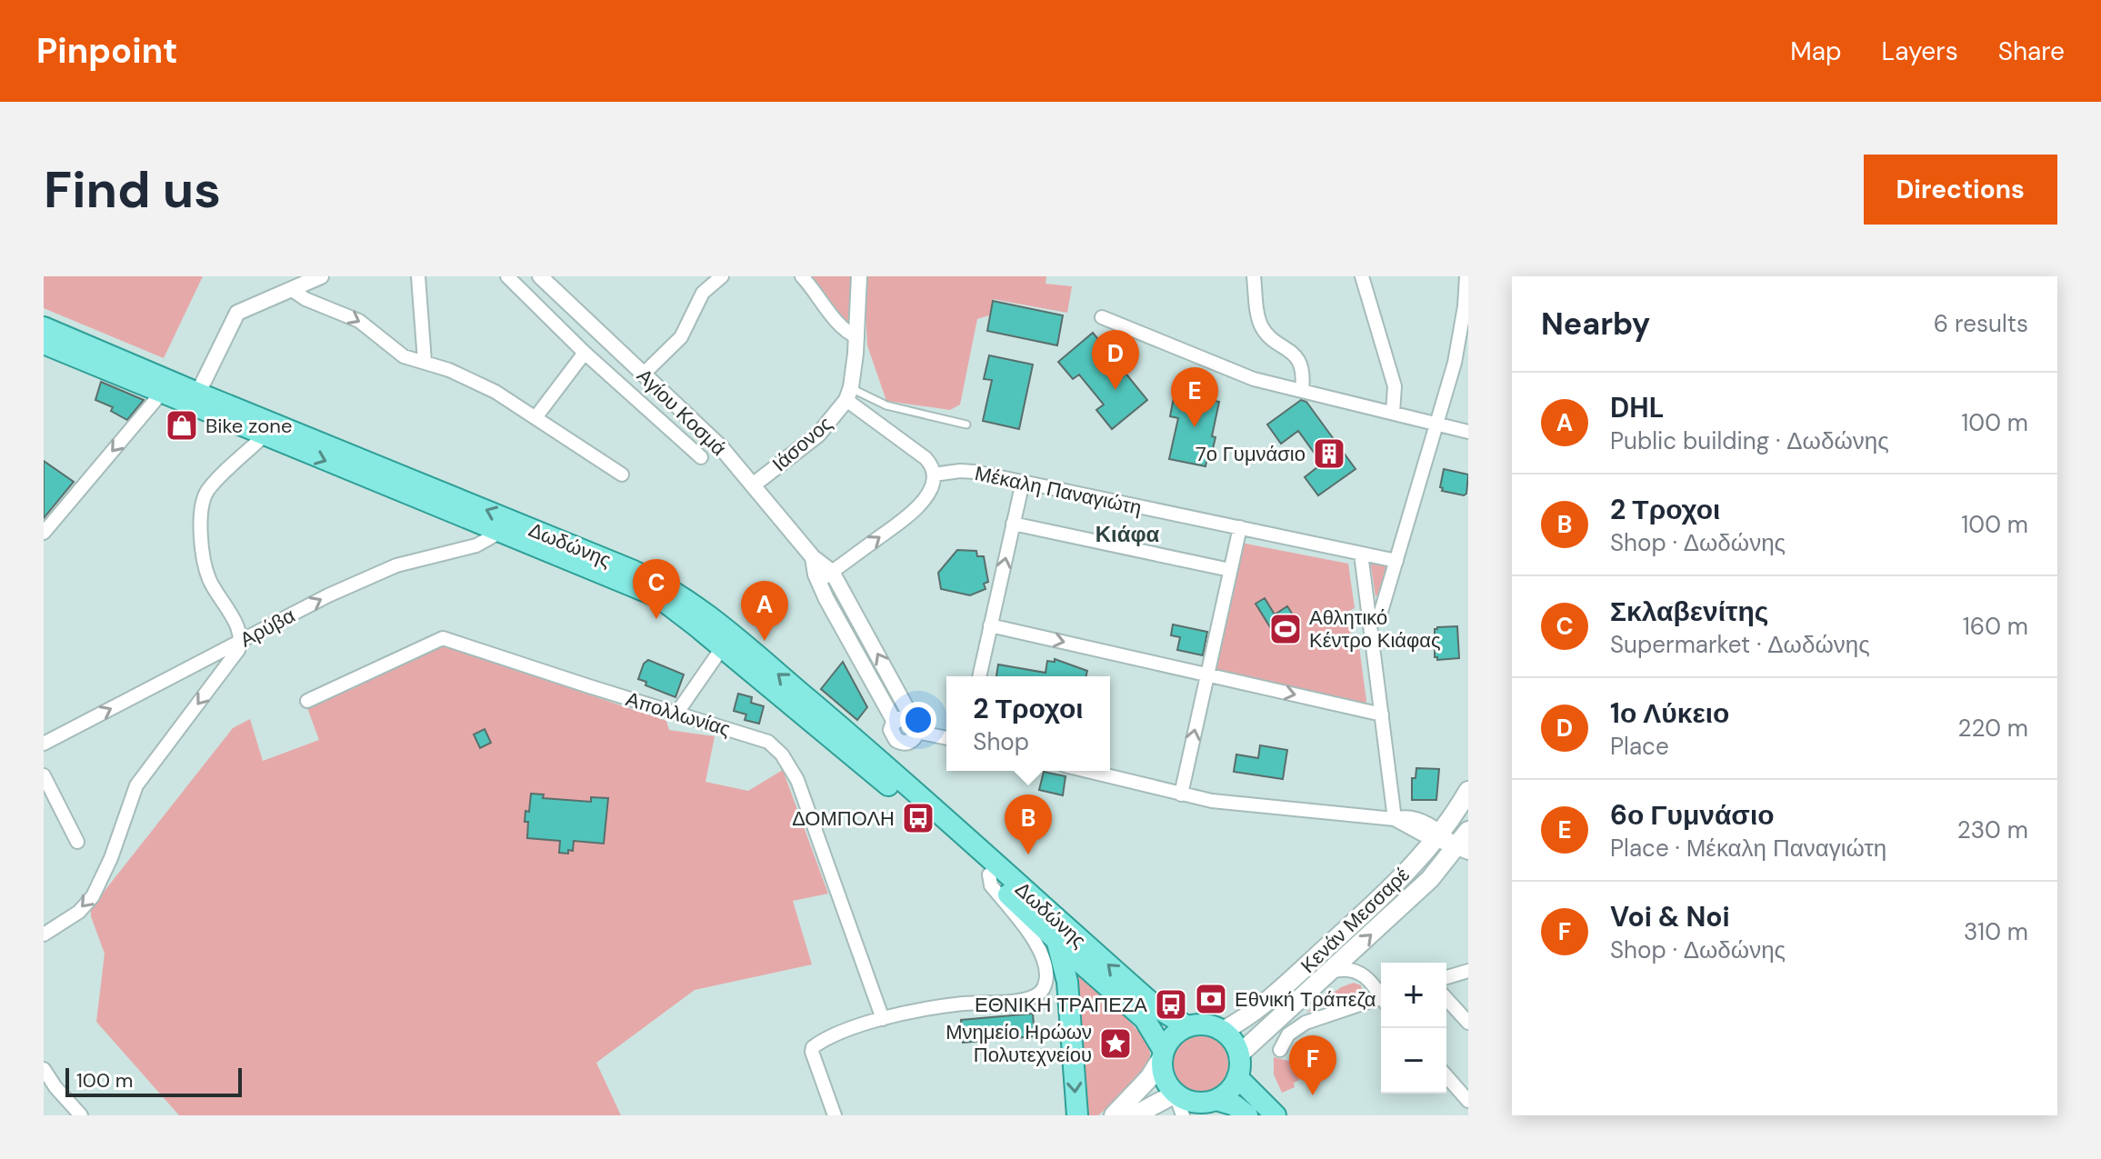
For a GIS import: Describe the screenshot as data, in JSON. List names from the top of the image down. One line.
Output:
{"streets":{"main road":["Δωδώνης","Κενάν Μεσσαρέ"],"street":["Αγίου Κοσμά","Ιάσονος","Μέκαλη Παναγιώτη","Αρύβα","Απολλωνίας"]},"crossings":[["Αγίου Κοσμά","Ιάσονος"],["Δωδώνης","Αρύβα"],["Δωδώνης","Κενάν Μεσσαρέ"]],"one_way":["Αρύβα"],"districts":["Κιάφα"],"places":{"shop":["Bike zone"],"building":["7ο Γυμνάσιο"],"sports":["Αθλητικό Κέντρο Κιάφας"],"bus stop":["ΔΟΜΠΟΛΗ","ΕΘΝΙΚΗ ΤΡΑΠΕΖΑ"],"bank":["Εθνική Τράπεζα"],"place":["Μνημείο Ηρώων Πολυτεχνείου"]},"scale_bar":"100 m","page":{"header":"Pinpoint","nav":["Map","Layers","Share"],"buttons":"Directions","title":"Find us","heading":["Nearby","6 results"],"pins":["D","E","C","A","B","F"],"list":[{"mark":"A","name":"DHL","note":"Public building · Δωδώνης","value":"100 m"},{"mark":"B","name":"2 Τροχοι","note":"Shop · Δωδώνης","value":"100 m"},{"mark":"C","name":"Σκλαβενίτης","note":"Supermarket · Δωδώνης","value":"160 m"},{"mark":"D","name":"1ο Λύκειο","note":"Place","value":"220 m"},{"mark":"E","name":"6ο Γυμνάσιο","note":"Place · Μέκαλη Παναγιώτη","value":"230 m"},{"mark":"F","name":"Voi & Noi","note":"Shop · Δωδώνης","value":"310 m"}],"popup":["2 Τροχοι","Shop"],"map_buttons":["+","−"],"scale":"100 m"}}
